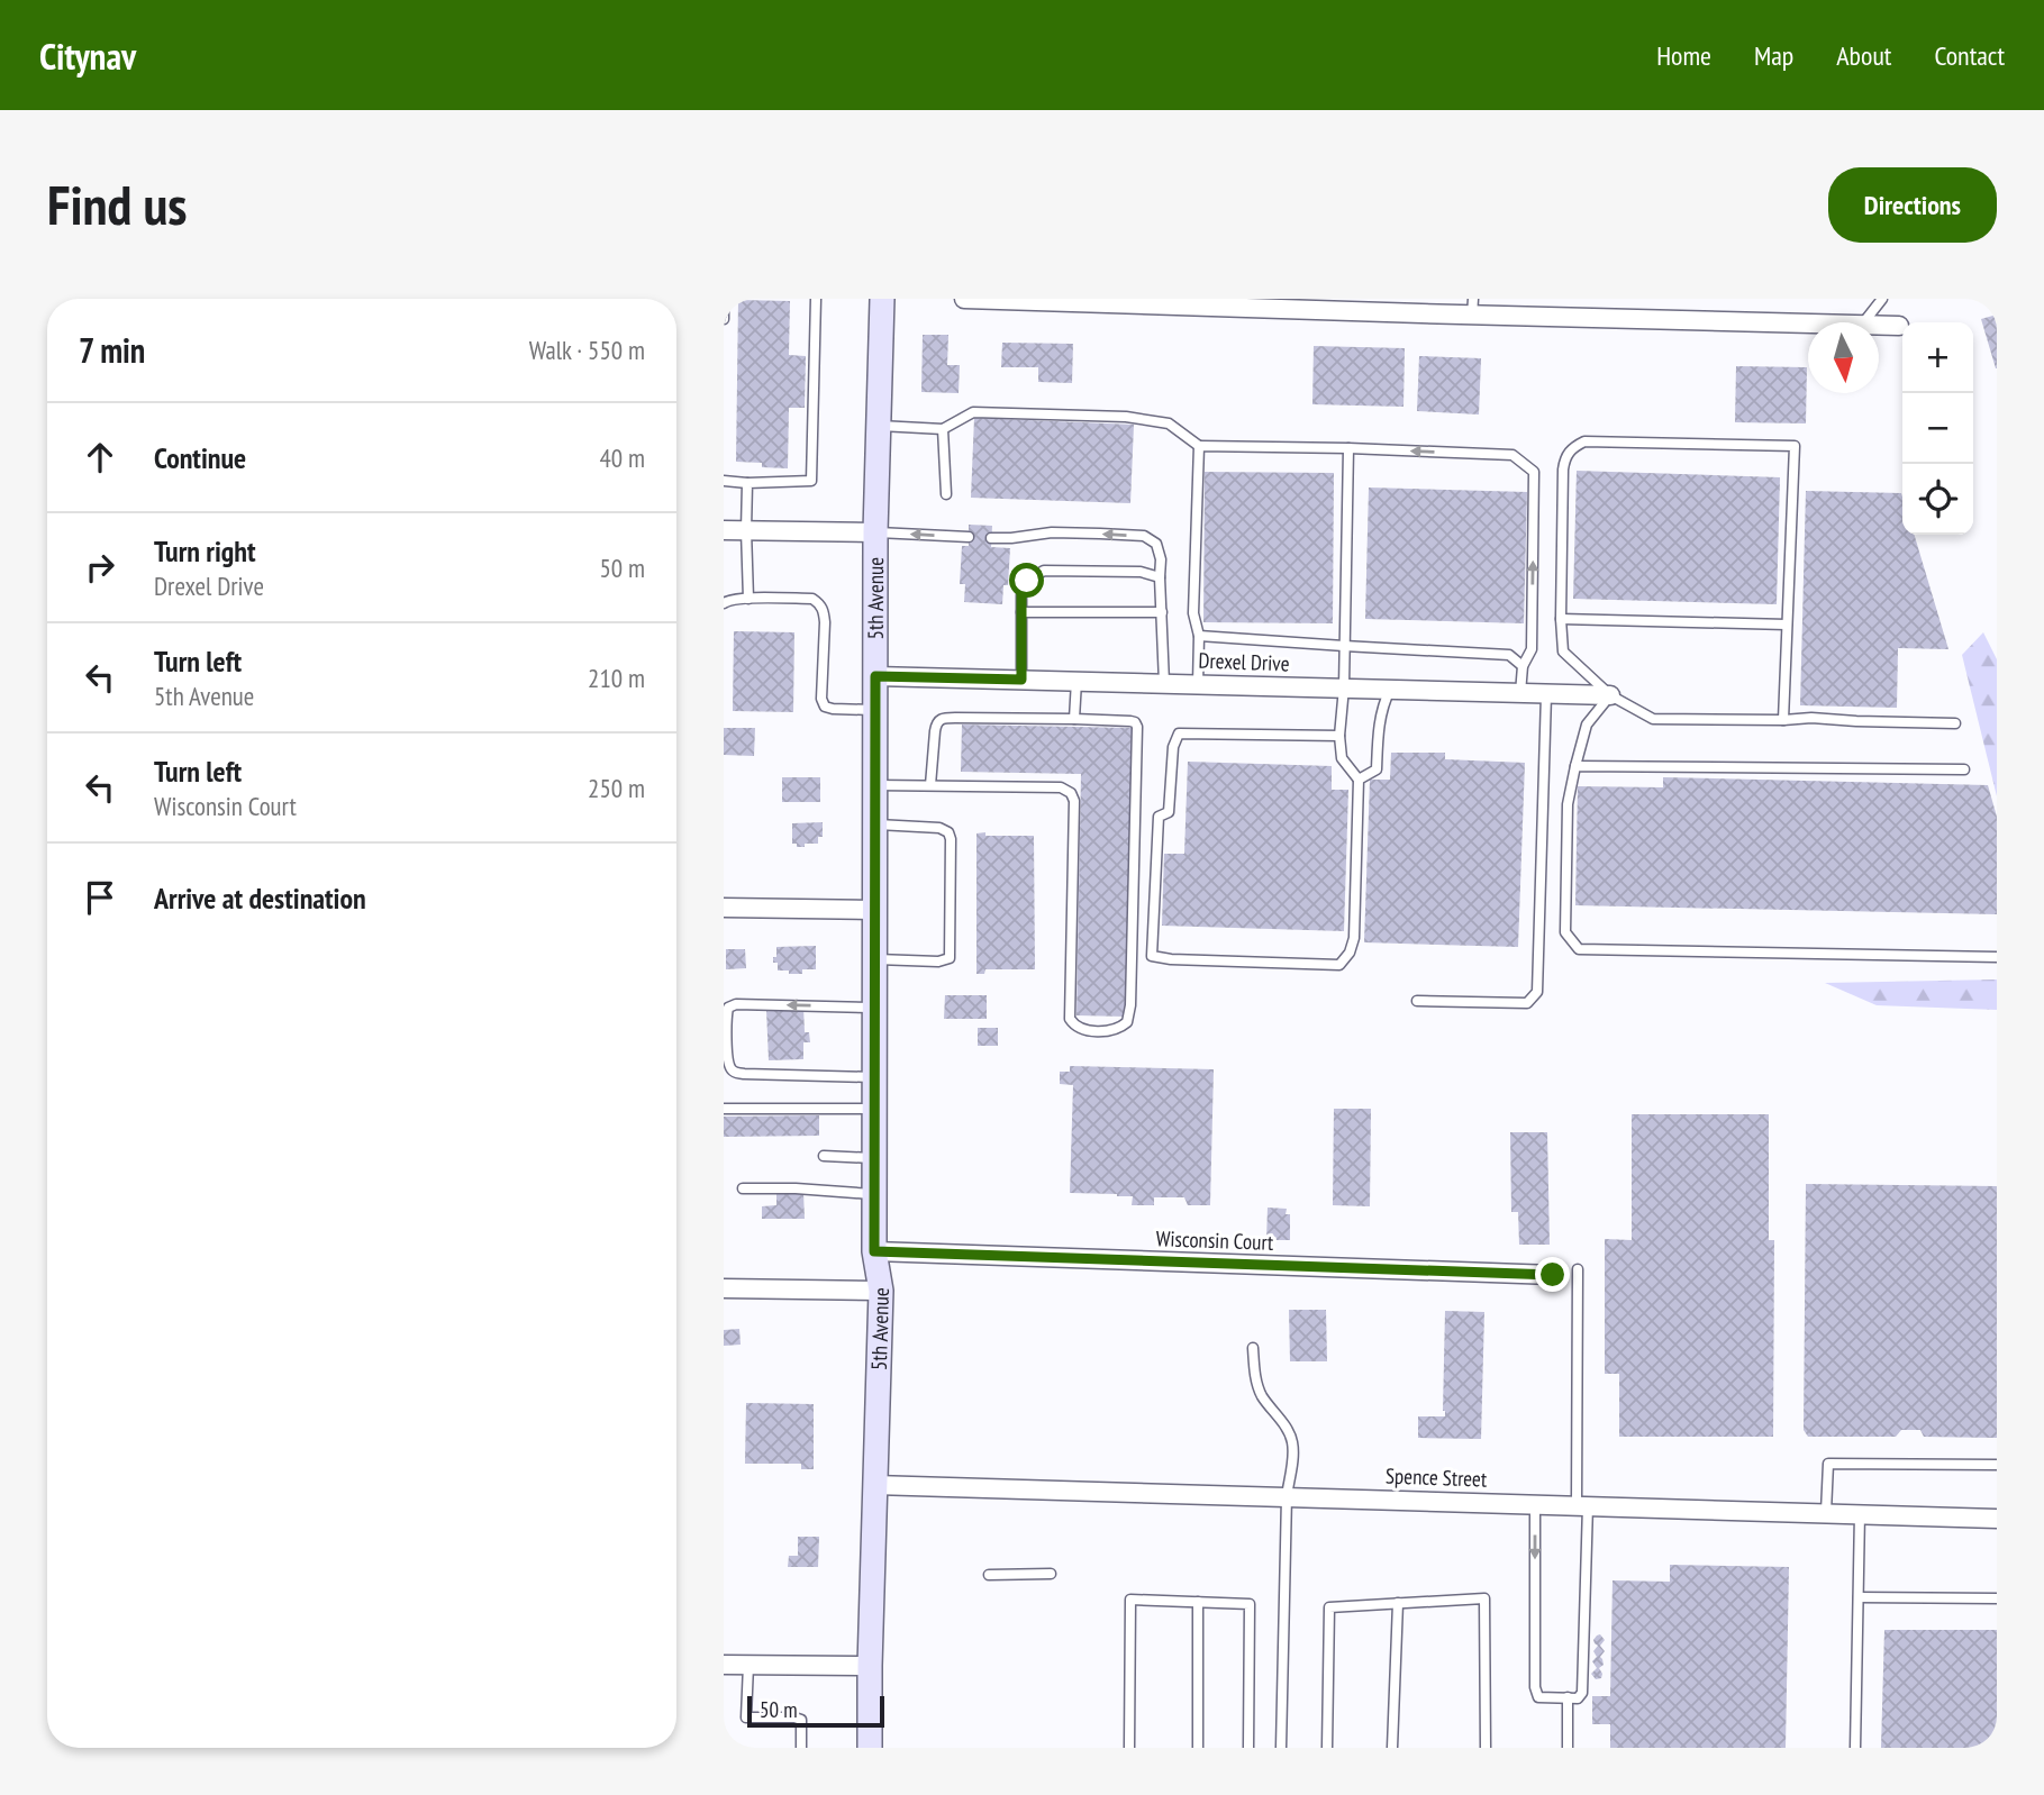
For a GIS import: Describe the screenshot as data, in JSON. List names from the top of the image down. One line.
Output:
{"streets":{"main road":["5th Avenue"],"street":["Drexel Drive","Wisconsin Court","Spence Street"]},"crossings":[["5th Avenue","Drexel Drive"],["5th Avenue","Wisconsin Court"],["5th Avenue","Spence Street"]],"scale_bar":"50 m","north":"bottom","page":{"header":"Citynav","nav":["Home","Map","About","Contact"],"buttons":"Directions","title":"Find us","heading":["7 min","Walk · 550 m"],"map_buttons":["+","−"],"list":[["Continue","40 m"],["Turn right","Drexel Drive","50 m"],["Turn left","5th Avenue","210 m"],["Turn left","Wisconsin Court","250 m"],"Arrive at destination"],"scale":"50 m"}}
